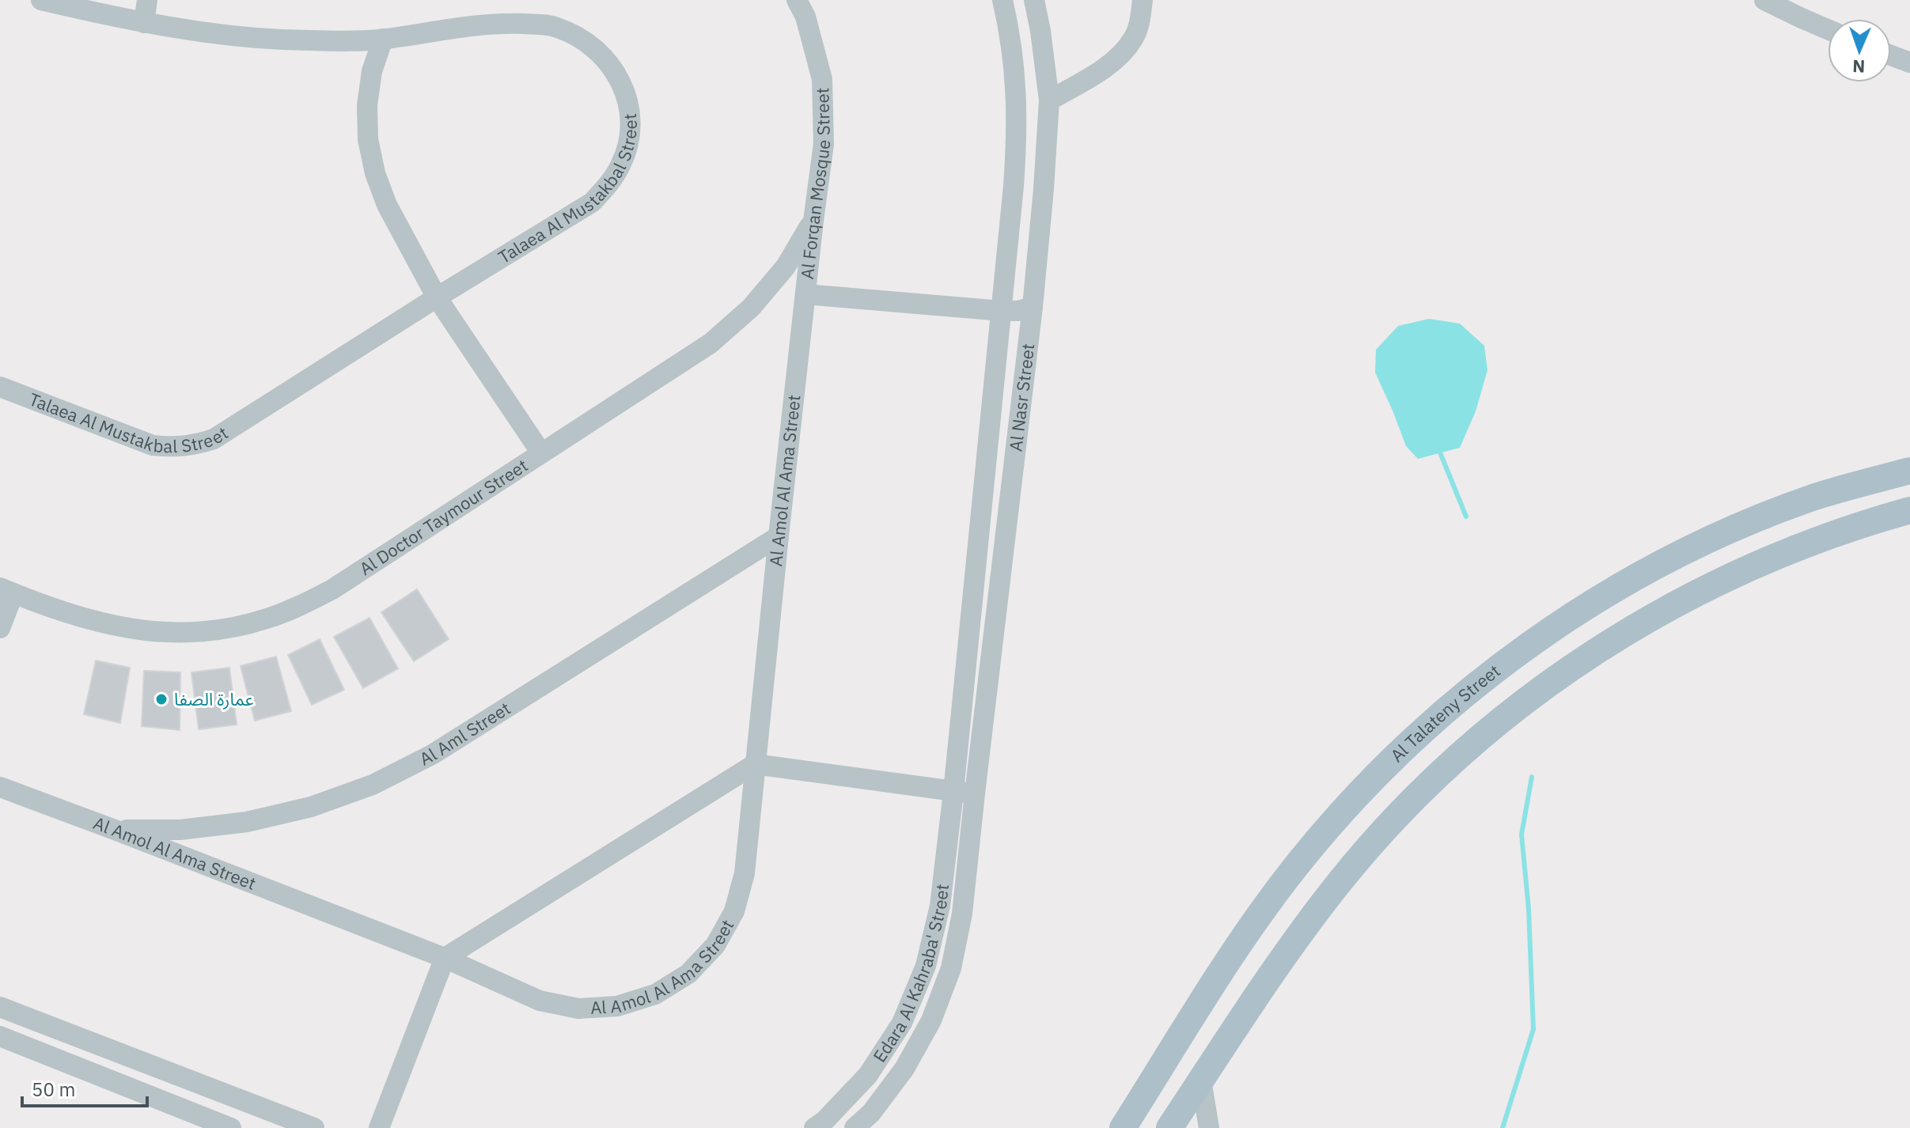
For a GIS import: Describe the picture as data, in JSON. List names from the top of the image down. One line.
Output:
{"streets":{"main road":["Al Talateny Street"],"street":["Al Forqan Mosque Street","Talaea Al Mustakbal Street","Al Nasr Street","Al Amol Al Ama Street","Al Doctor Taymour Street","Al Aml Street","Edara Al Kahraba' Street"]},"crossings":[["Al Forqan Mosque Street","Al Amol Al Ama Street"],["Al Forqan Mosque Street","Al Doctor Taymour Street"],["Al Nasr Street","Edara Al Kahraba' Street"],["Al Amol Al Ama Street","Al Aml Street"]],"places":["عمارة الصفا"],"scale_bar":"50 m","north":"bottom"}
